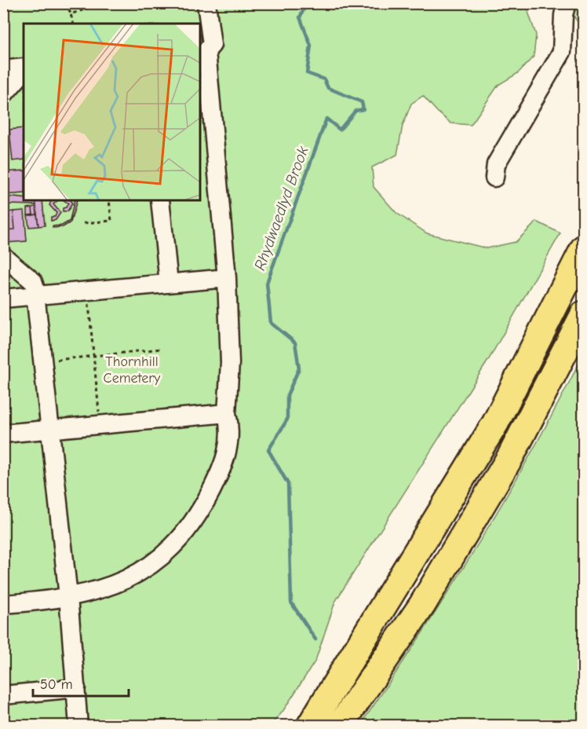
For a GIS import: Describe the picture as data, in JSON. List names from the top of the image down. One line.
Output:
{"water":["Rhydwaedlyd Brook"],"parks":["Thornhill Cemetery"],"scale_bar":"50 m"}
